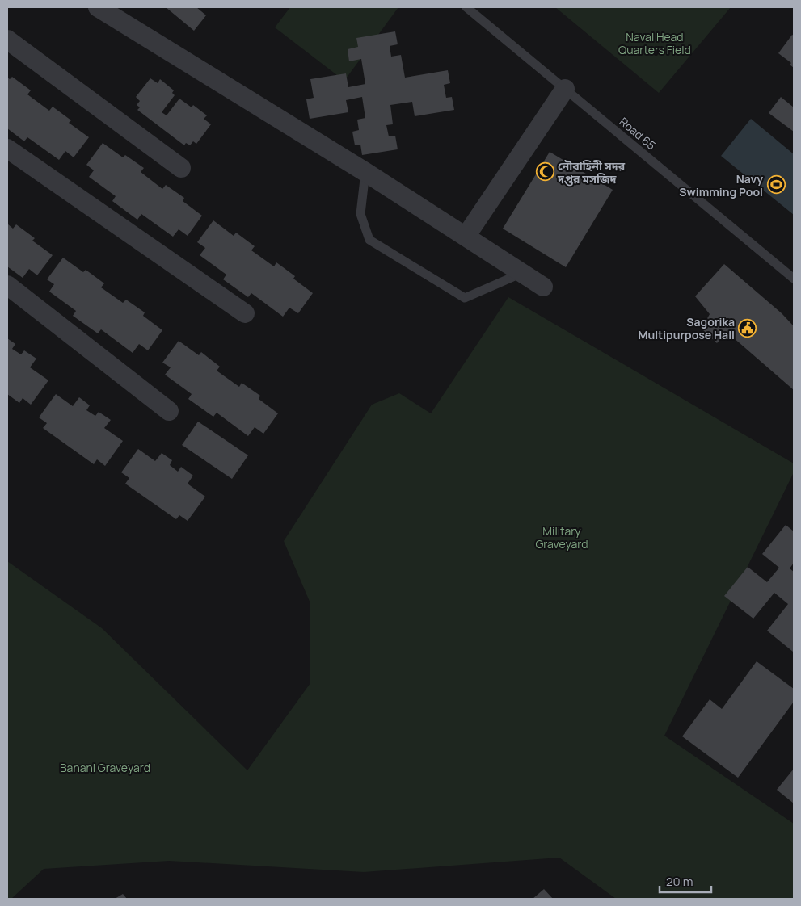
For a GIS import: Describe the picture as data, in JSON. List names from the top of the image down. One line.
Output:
{"streets":{"lane":["Road 65"]},"parks":["Naval Head Quarters Field","Military Graveyard","Banani Graveyard"],"places":{"mosque":["নৌবাহিনী সদর দপ্তর মসজিদ"],"sports":["Navy Swimming Pool"],"public building":["Sagorika Multipurpose Hall"]},"scale_bar":"20 m"}
